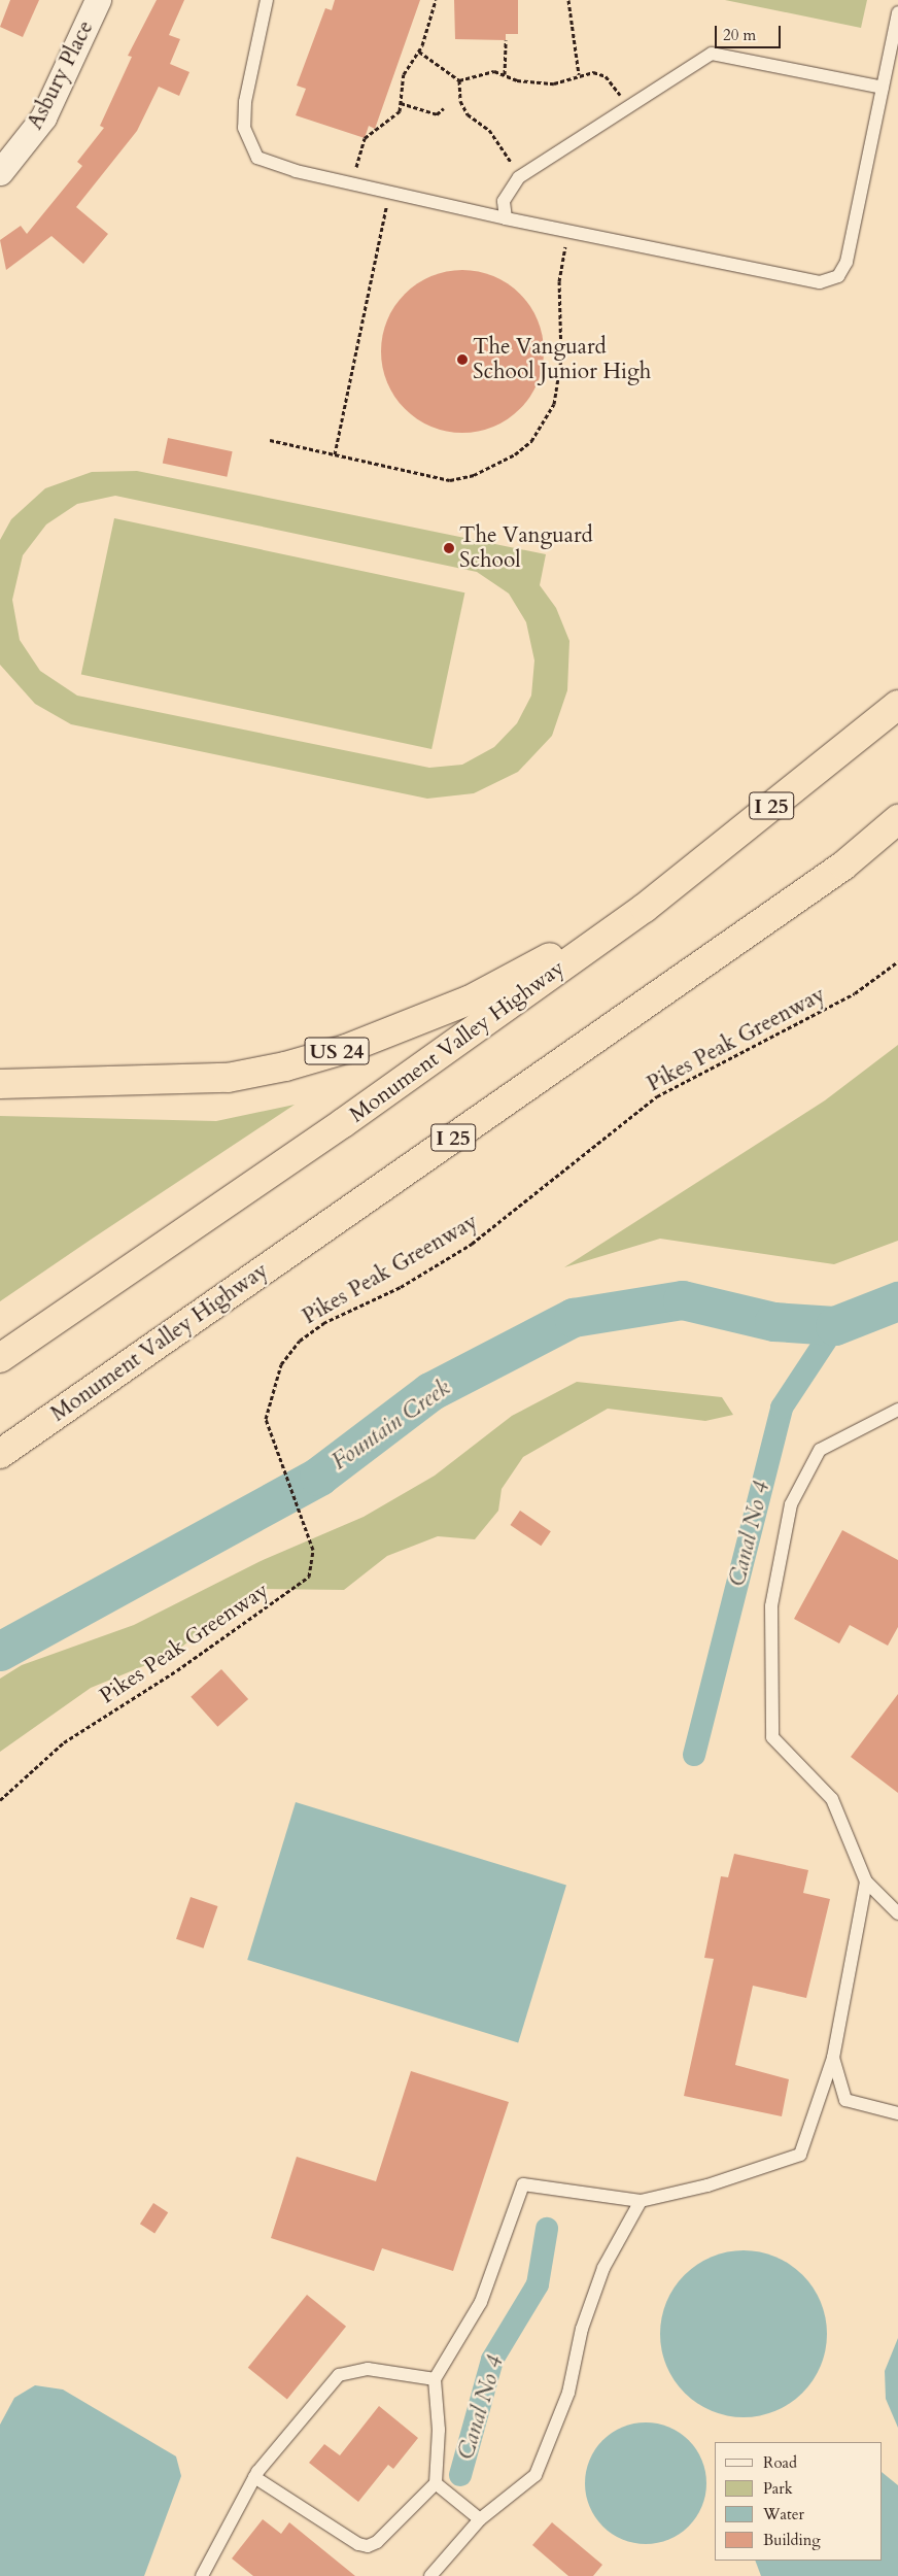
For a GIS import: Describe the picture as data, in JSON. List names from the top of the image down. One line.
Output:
{"streets":{"highway":["I 25","Monument Valley Highway","US 24"],"street":["Asbury Place"],"path":["Pikes Peak Greenway"]},"crossings":[["Monument Valley Highway","US 24"]],"water":["Fountain Creek","Canal No 4"],"places":["The Vanguard School Junior High","The Vanguard School"],"legend":["Road","Park","Water","Building"],"scale_bar":"20 m"}
